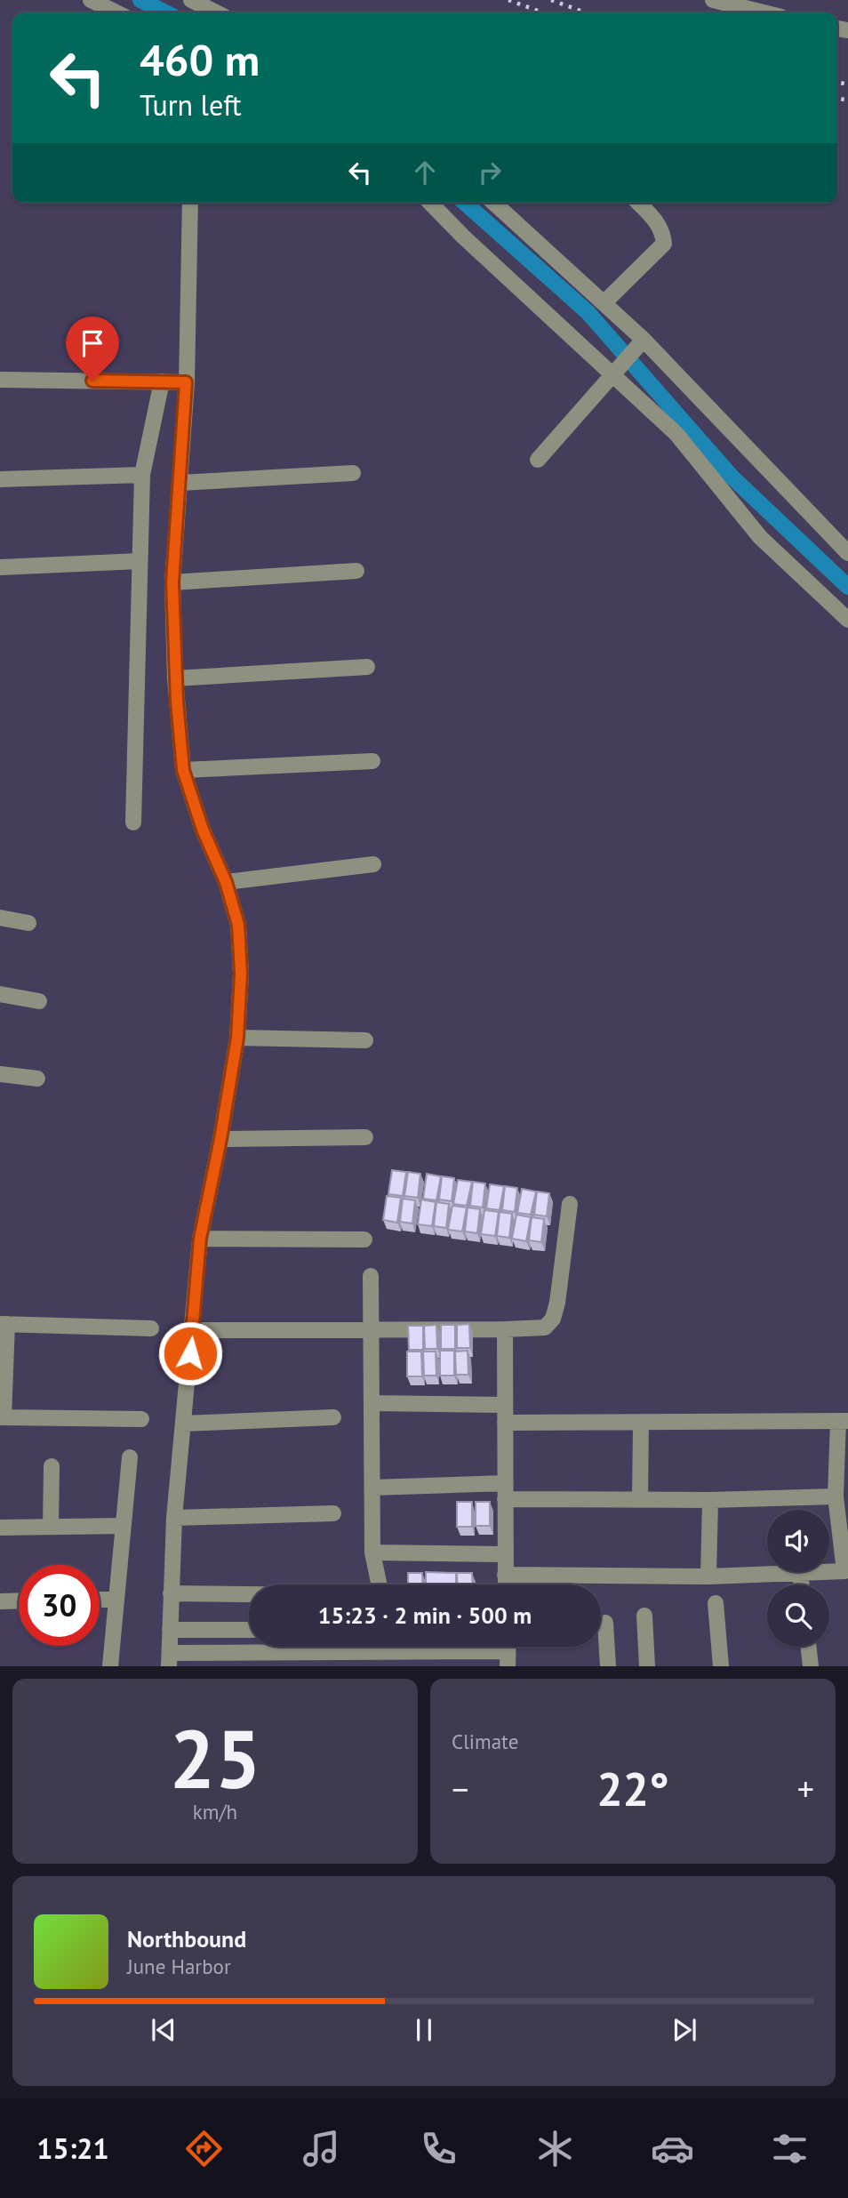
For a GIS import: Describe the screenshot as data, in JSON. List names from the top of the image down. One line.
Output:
{"page":{"turn":["460 m","Turn left"],"limit":"30","trip":"15:23 · 2 min · 500 m","tile":[["25","km/h"],"Climate"],"heat":["−","22°","+"],"song":["Northbound","June Harbor"],"tabs":"15:21"}}
